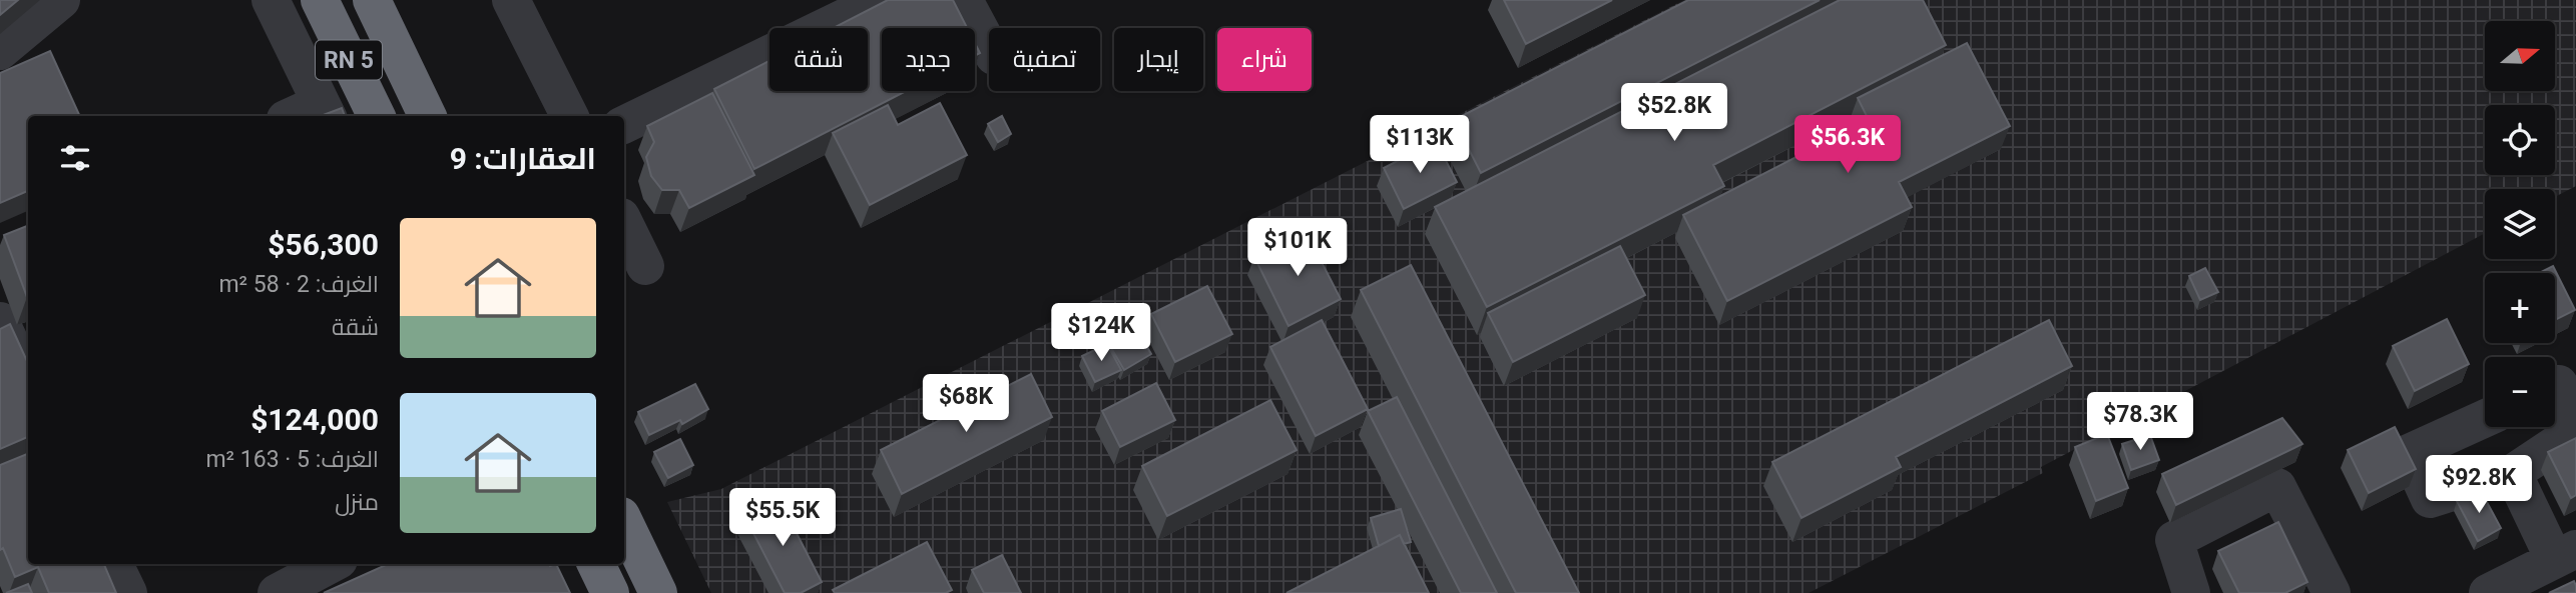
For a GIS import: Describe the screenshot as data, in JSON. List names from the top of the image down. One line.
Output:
{"streets":{"highway":["RN 5"]},"north":"right","page":{"map_buttons":["+","−"],"chip":["شراء","إيجار","تصفية","جديد","شقة"],"price":["$52.8K","$113K","$56.3K","$101K","$124K","$68K","$78.3K","$92.8K","$55.5K"],"heading":"العقارات: 9","list":[{"name":"$56,300","note":"الغرف: 2 · 58 m² · شقة"},{"name":"$124,000","note":"الغرف: 5 · 163 m² · منزل"}]}}
